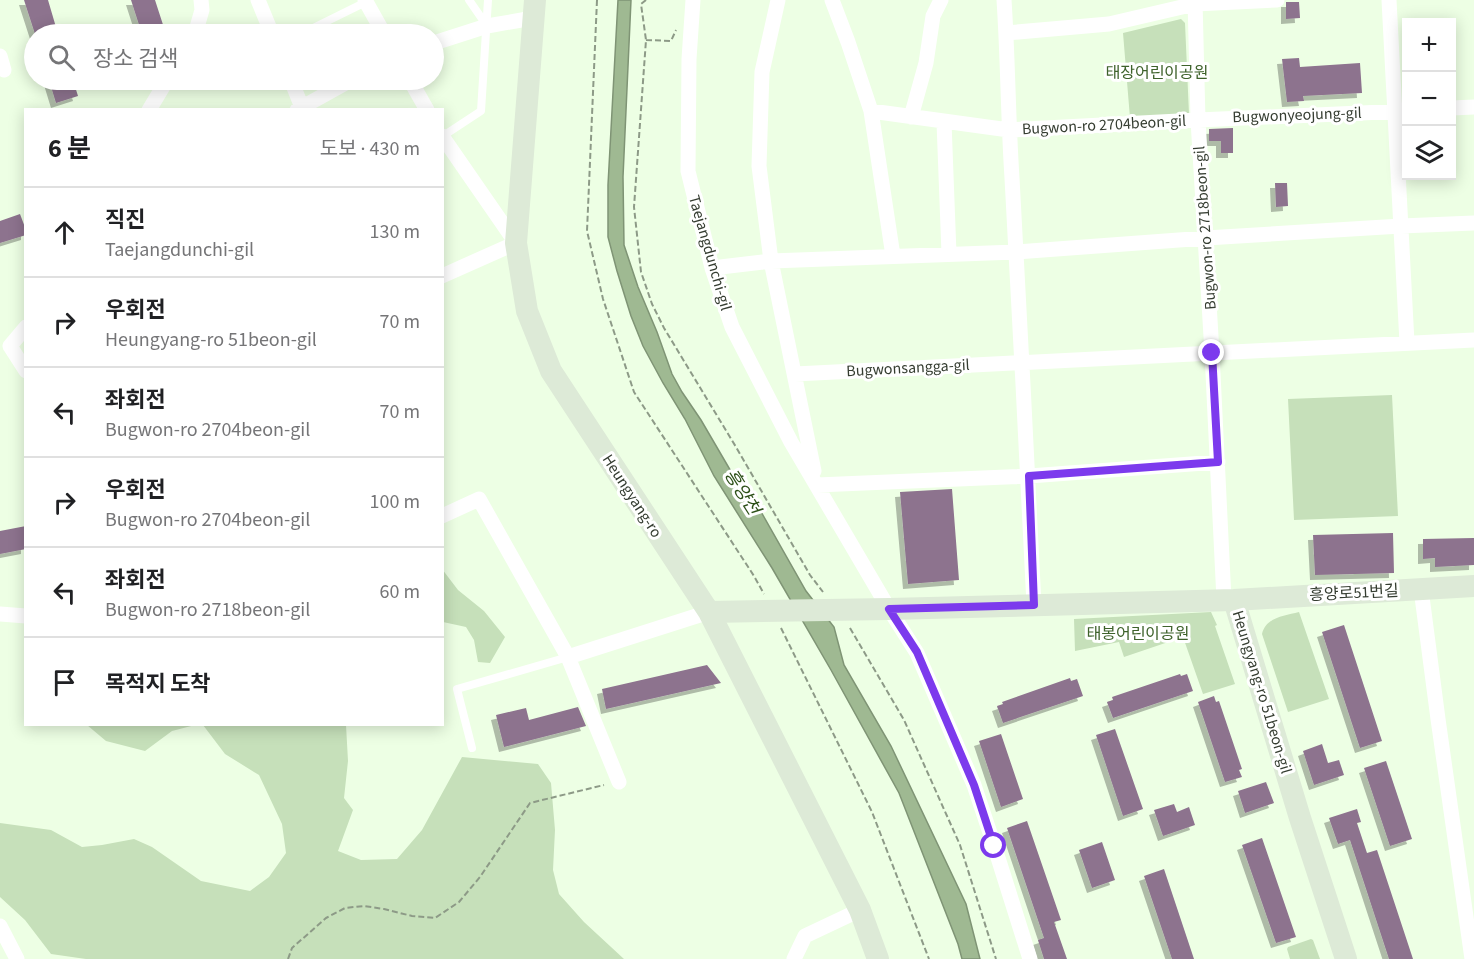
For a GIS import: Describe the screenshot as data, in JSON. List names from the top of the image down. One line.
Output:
{"streets":{"street":["Bugwonyeojung-gil","Bugwon-ro 2704beon-gil","Bugwon-ro 2718beon-gil","Taejangdunchi-gil","Bugwonsangga-gil","Heungyang-ro","흥양로51번길","Heungyang-ro 51beon-gil"]},"crossings":[["Bugwonyeojung-gil","Bugwon-ro 2704beon-gil"],["Bugwonyeojung-gil","Bugwon-ro 2718beon-gil"],["Bugwon-ro 2704beon-gil","Bugwon-ro 2718beon-gil"],["Bugwon-ro 2704beon-gil","Bugwonsangga-gil"],["Bugwon-ro 2704beon-gil","Heungyang-ro 51beon-gil"],["Bugwon-ro 2718beon-gil","흥양로51번길"],["Bugwon-ro 2718beon-gil","Heungyang-ro 51beon-gil"],["Taejangdunchi-gil","Heungyang-ro 51beon-gil"],["Heungyang-ro","Heungyang-ro 51beon-gil"],["흥양로51번길","Heungyang-ro 51beon-gil"]],"water":["흥양천"],"parks":["태장어린이공원","태봉어린이공원"],"page":{"map_buttons":["+","−"],"search":"장소 검색","heading":["6 분","도보 · 430 m"],"list":[["직진","Taejangdunchi-gil","130 m"],["우회전","Heungyang-ro 51beon-gil","70 m"],["좌회전","Bugwon-ro 2704beon-gil","70 m"],["우회전","Bugwon-ro 2704beon-gil","100 m"],["좌회전","Bugwon-ro 2718beon-gil","60 m"],"목적지 도착"]}}
